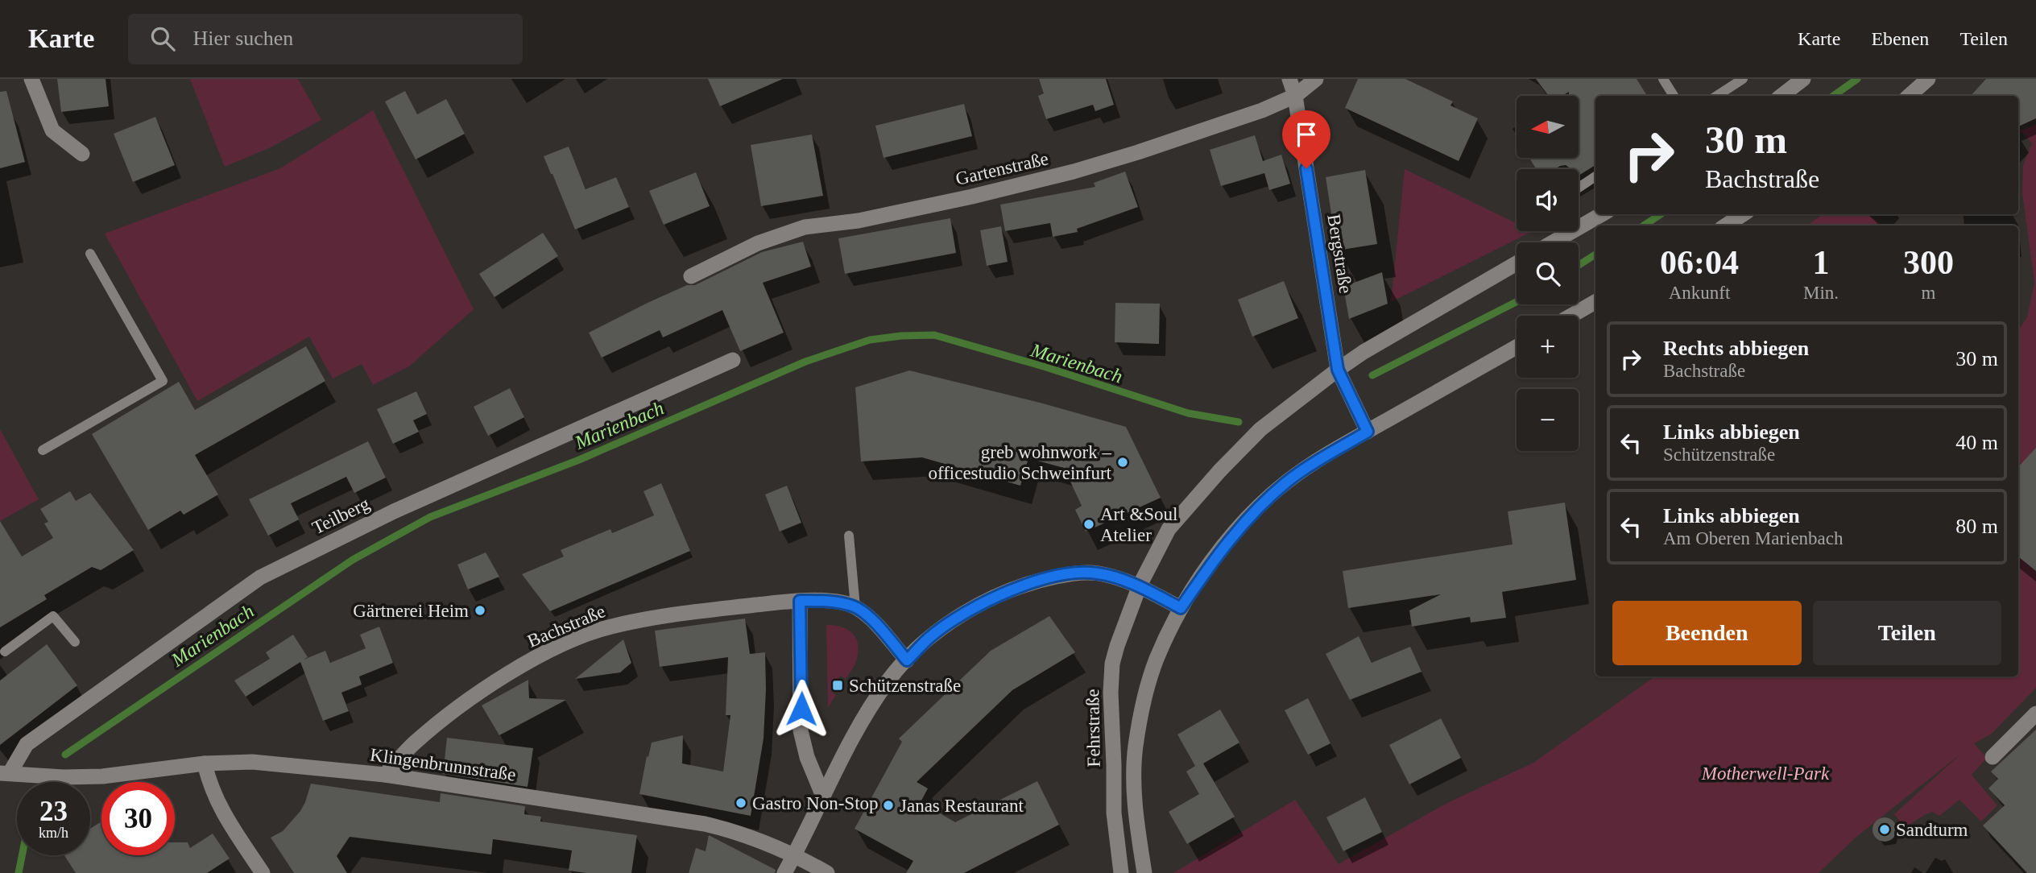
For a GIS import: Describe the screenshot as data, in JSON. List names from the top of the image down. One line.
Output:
{"streets":{"street":["Gartenstraße","Bergstraße","Teilberg","Bachstraße","Fehrstraße","Klingenbrunnstraße"]},"crossings":[["Gartenstraße","Bergstraße"],["Bergstraße","Fehrstraße"],["Teilberg","Klingenbrunnstraße"],["Bachstraße","Klingenbrunnstraße"]],"water":["Marienbach"],"parks":["Motherwell-Park"],"places":{"other":["greb wohnwork – officestudio Schweinfurt","Art &Soul Atelier","Gärtnerei Heim","Gastro Non-Stop","Janas Restaurant","Sandturm"],"transit":["Schützenstraße"]},"north":"left","page":{"header":"Karte","search":"Hier suchen","nav":["Karte","Ebenen","Teilen"],"map_buttons":["+","−"],"turn":["30 m","Bachstraße"],"eta":["06:04","Ankunft","1","Min.","300","m"],"list":[{"name":"Rechts abbiegen","note":"Bachstraße","value":"30 m"},{"name":"Links abbiegen","note":"Schützenstraße","value":"40 m"},{"name":"Links abbiegen","note":"Am Oberen Marienbach","value":"80 m"}],"buttons":["Beenden","Teilen"],"speed":"23 km/h","limit":"30"}}
